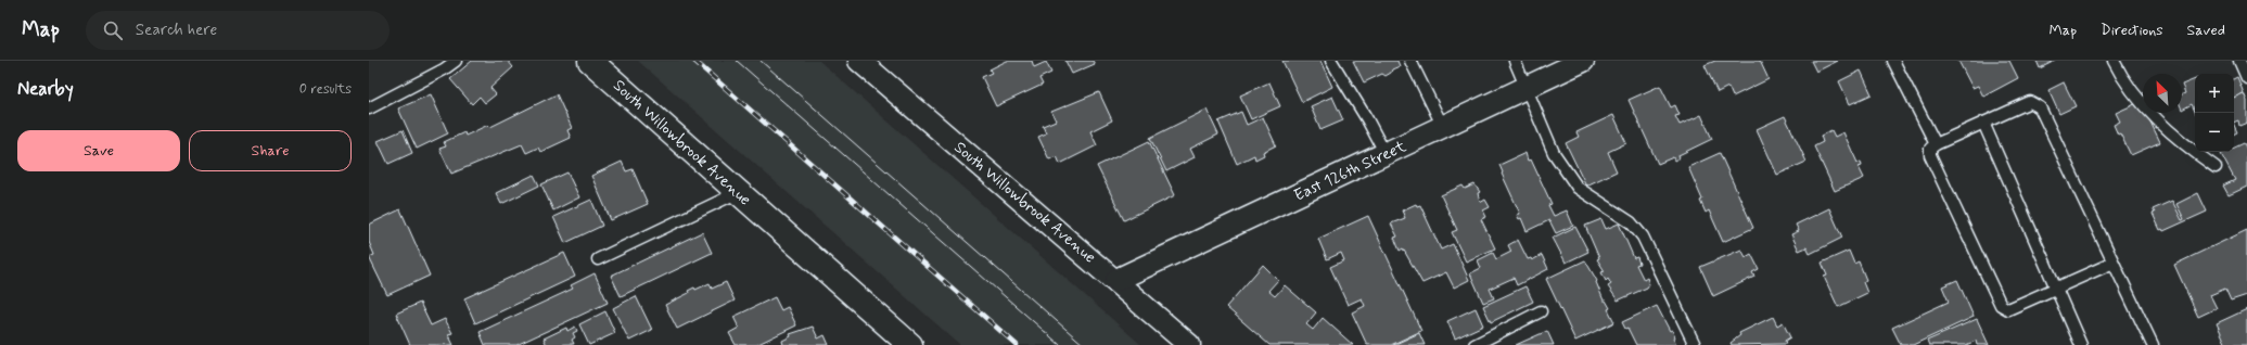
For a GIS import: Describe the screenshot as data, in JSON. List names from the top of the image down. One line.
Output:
{"streets":{"street":["South Willowbrook Avenue","East 126th Street"]},"crossings":[["South Willowbrook Avenue","East 126th Street"]],"north":"top left","page":{"header":"Map","search":"Search here","nav":["Map","Directions","Saved"],"heading":["Nearby","0 results"],"map_buttons":["+","−"],"buttons":["Save","Share"]}}
